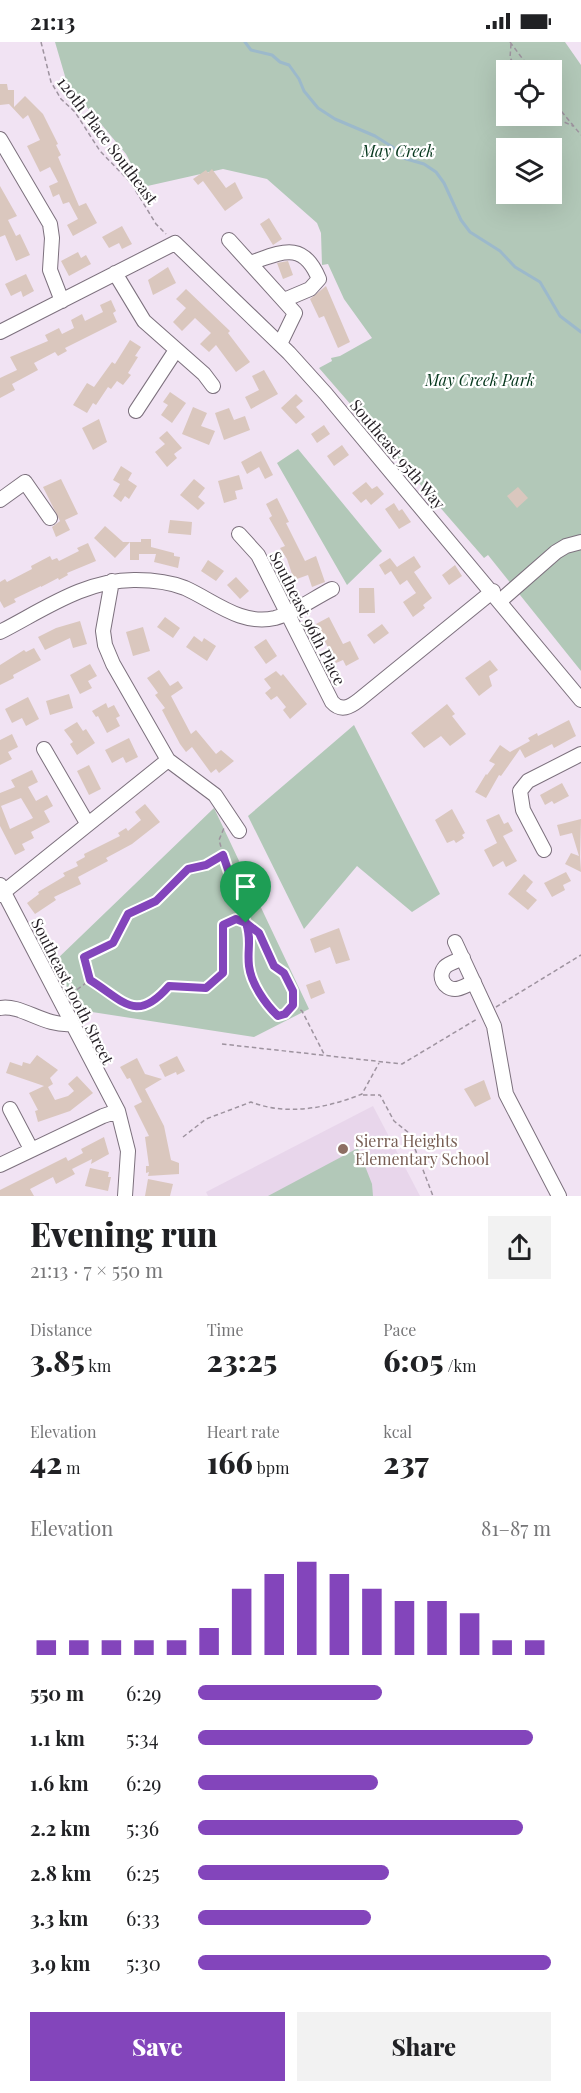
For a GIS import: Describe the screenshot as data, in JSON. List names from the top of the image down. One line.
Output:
{"streets":{"street":["Southeast 95th Way","Southeast 96th Place","Southeast 100th Street"],"path":["120th Place Southeast"]},"crossings":[["120th Place Southeast","Southeast 95th Way"],["Southeast 95th Way","Southeast 96th Place"]],"parks":["May Creek","May Creek Park"],"places":["Sierra Heights Elementary School"],"page":{"status":"21:13","heading":["Evening run","21:13 · 7 × 550 m"],"stats":[["Distance","3.85 km"],["Time","23:25"],["Pace","6:05 /km"],["Elevation","42 m"],["Heart rate","166 bpm"],["kcal","237"]],"chart":["Elevation","81–87 m"],"list":[{"name":"550 m","note":"6:29"},{"name":"1.1 km","note":"5:34"},{"name":"1.6 km","note":"6:29"},{"name":"2.2 km","note":"5:36"},{"name":"2.8 km","note":"6:25"},{"name":"3.3 km","note":"6:33"},{"name":"3.9 km","note":"5:30"}],"buttons":["Save","Share"]}}
